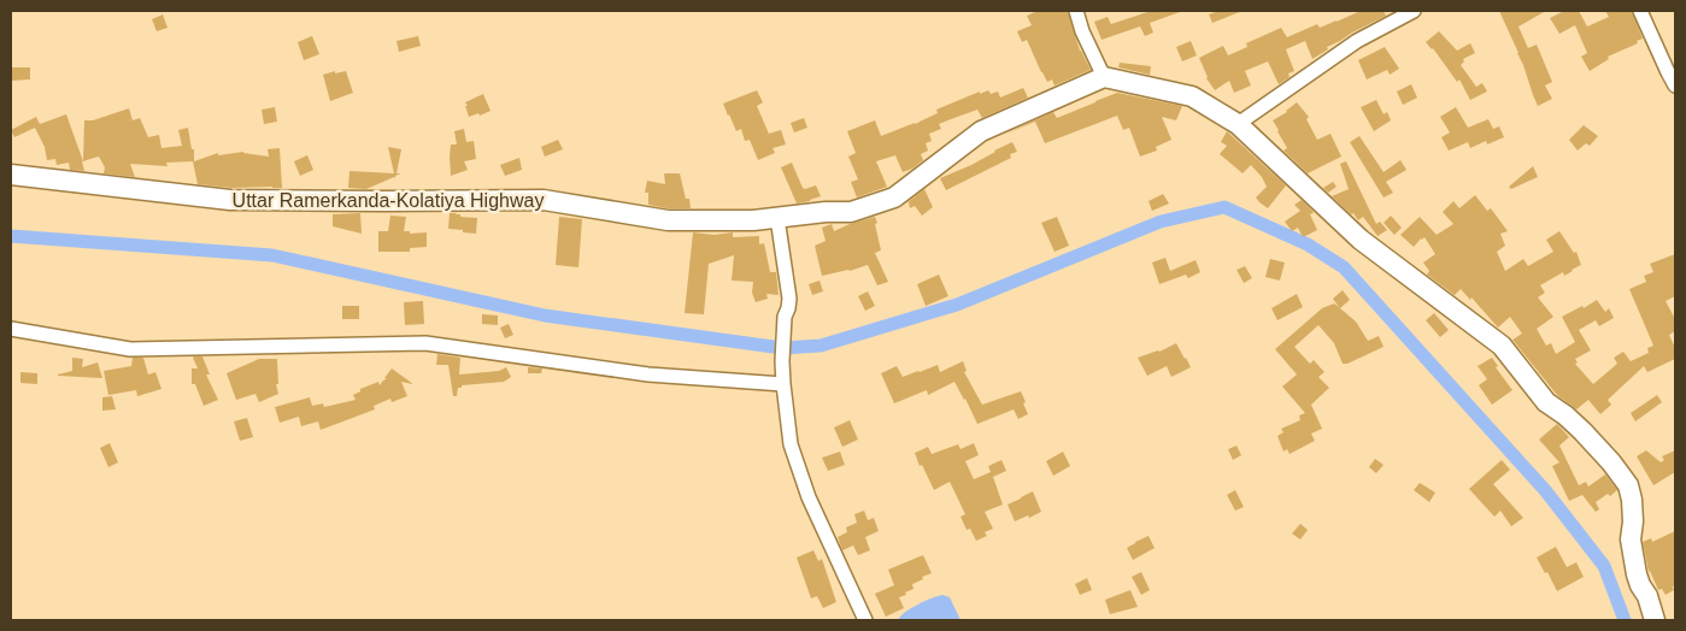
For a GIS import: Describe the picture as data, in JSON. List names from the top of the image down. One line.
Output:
{"streets":{"street":["Uttar Ramerkanda-Kolatiya Highway"]}}
